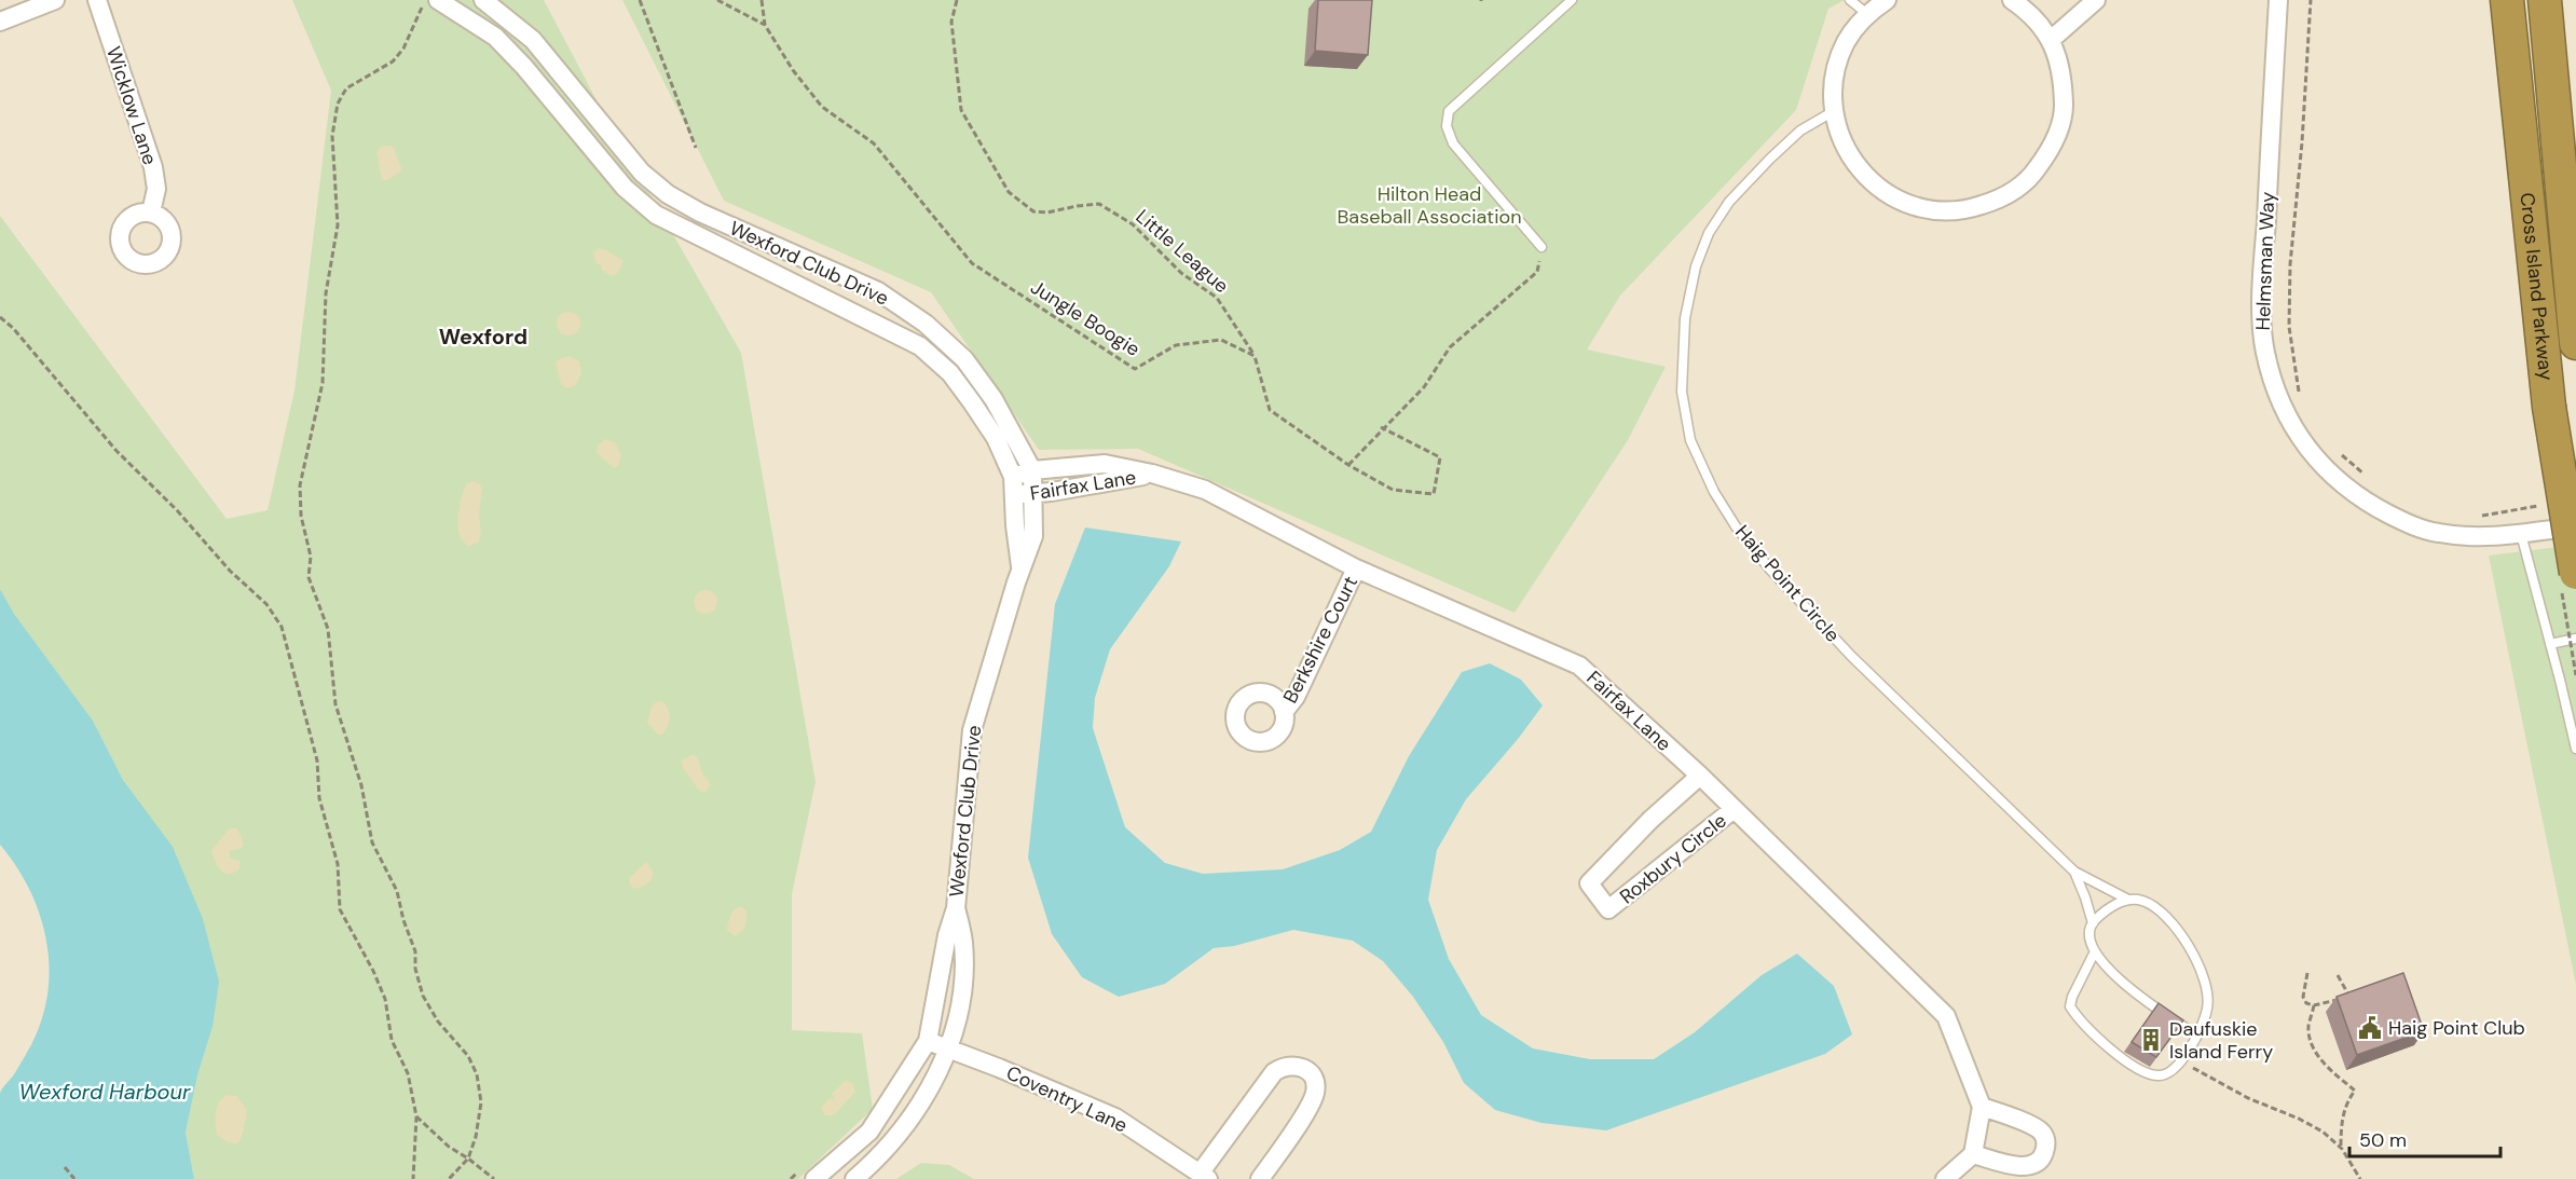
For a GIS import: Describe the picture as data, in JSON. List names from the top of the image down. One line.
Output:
{"streets":{"highway":["Cross Island Parkway"],"street":["Wicklow Lane","Helmsman Way","Wexford Club Drive","Fairfax Lane","Berkshire Court","Roxbury Circle","Coventry Lane"],"lane":["Haig Point Circle"],"path":["Little League","Jungle Boogie"]},"crossings":[["Little League","Jungle Boogie"],["Wexford Club Drive","Fairfax Lane"],["Wexford Club Drive","Coventry Lane"],["Fairfax Lane","Berkshire Court"],["Fairfax Lane","Roxbury Circle"]],"districts":["Wexford"],"water":["Wexford Harbour"],"parks":["Hilton Head Baseball Association"],"places":{"public building":["Haig Point Club"],"building":["Daufuskie Island Ferry"]},"scale_bar":"50 m"}
